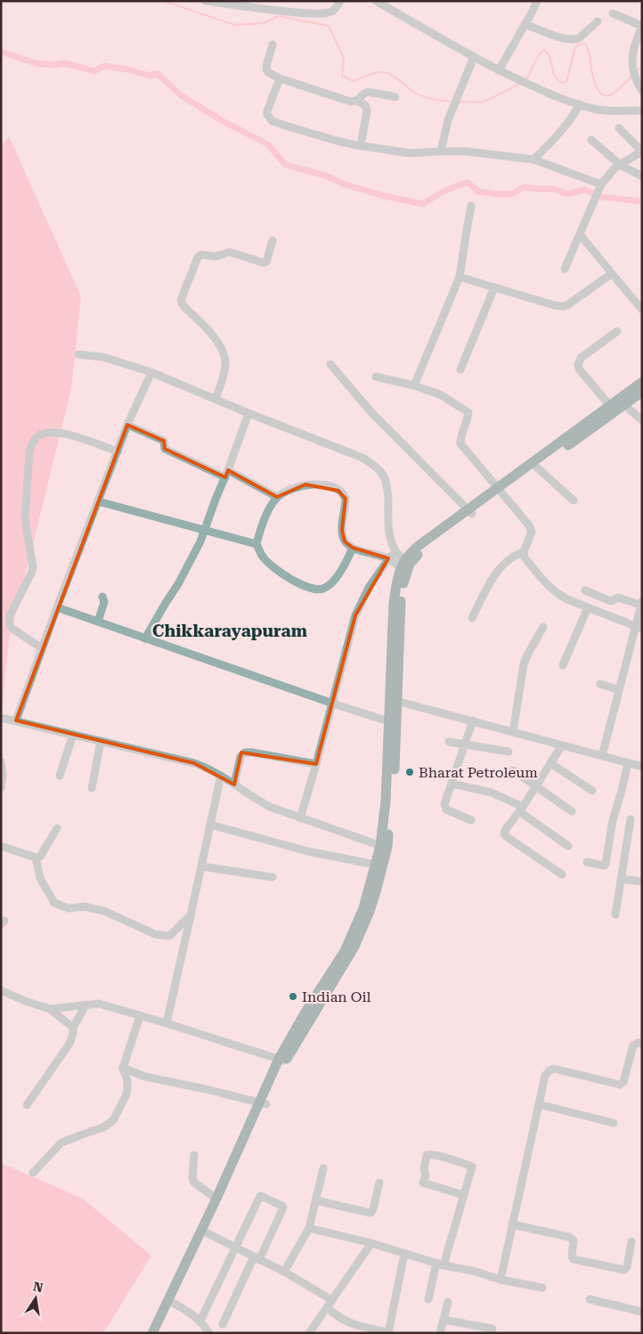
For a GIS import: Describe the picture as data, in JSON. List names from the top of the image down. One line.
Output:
{"districts":["Chikkarayapuram"],"places":["Bharat Petroleum","Indian Oil"],"north":"top"}
